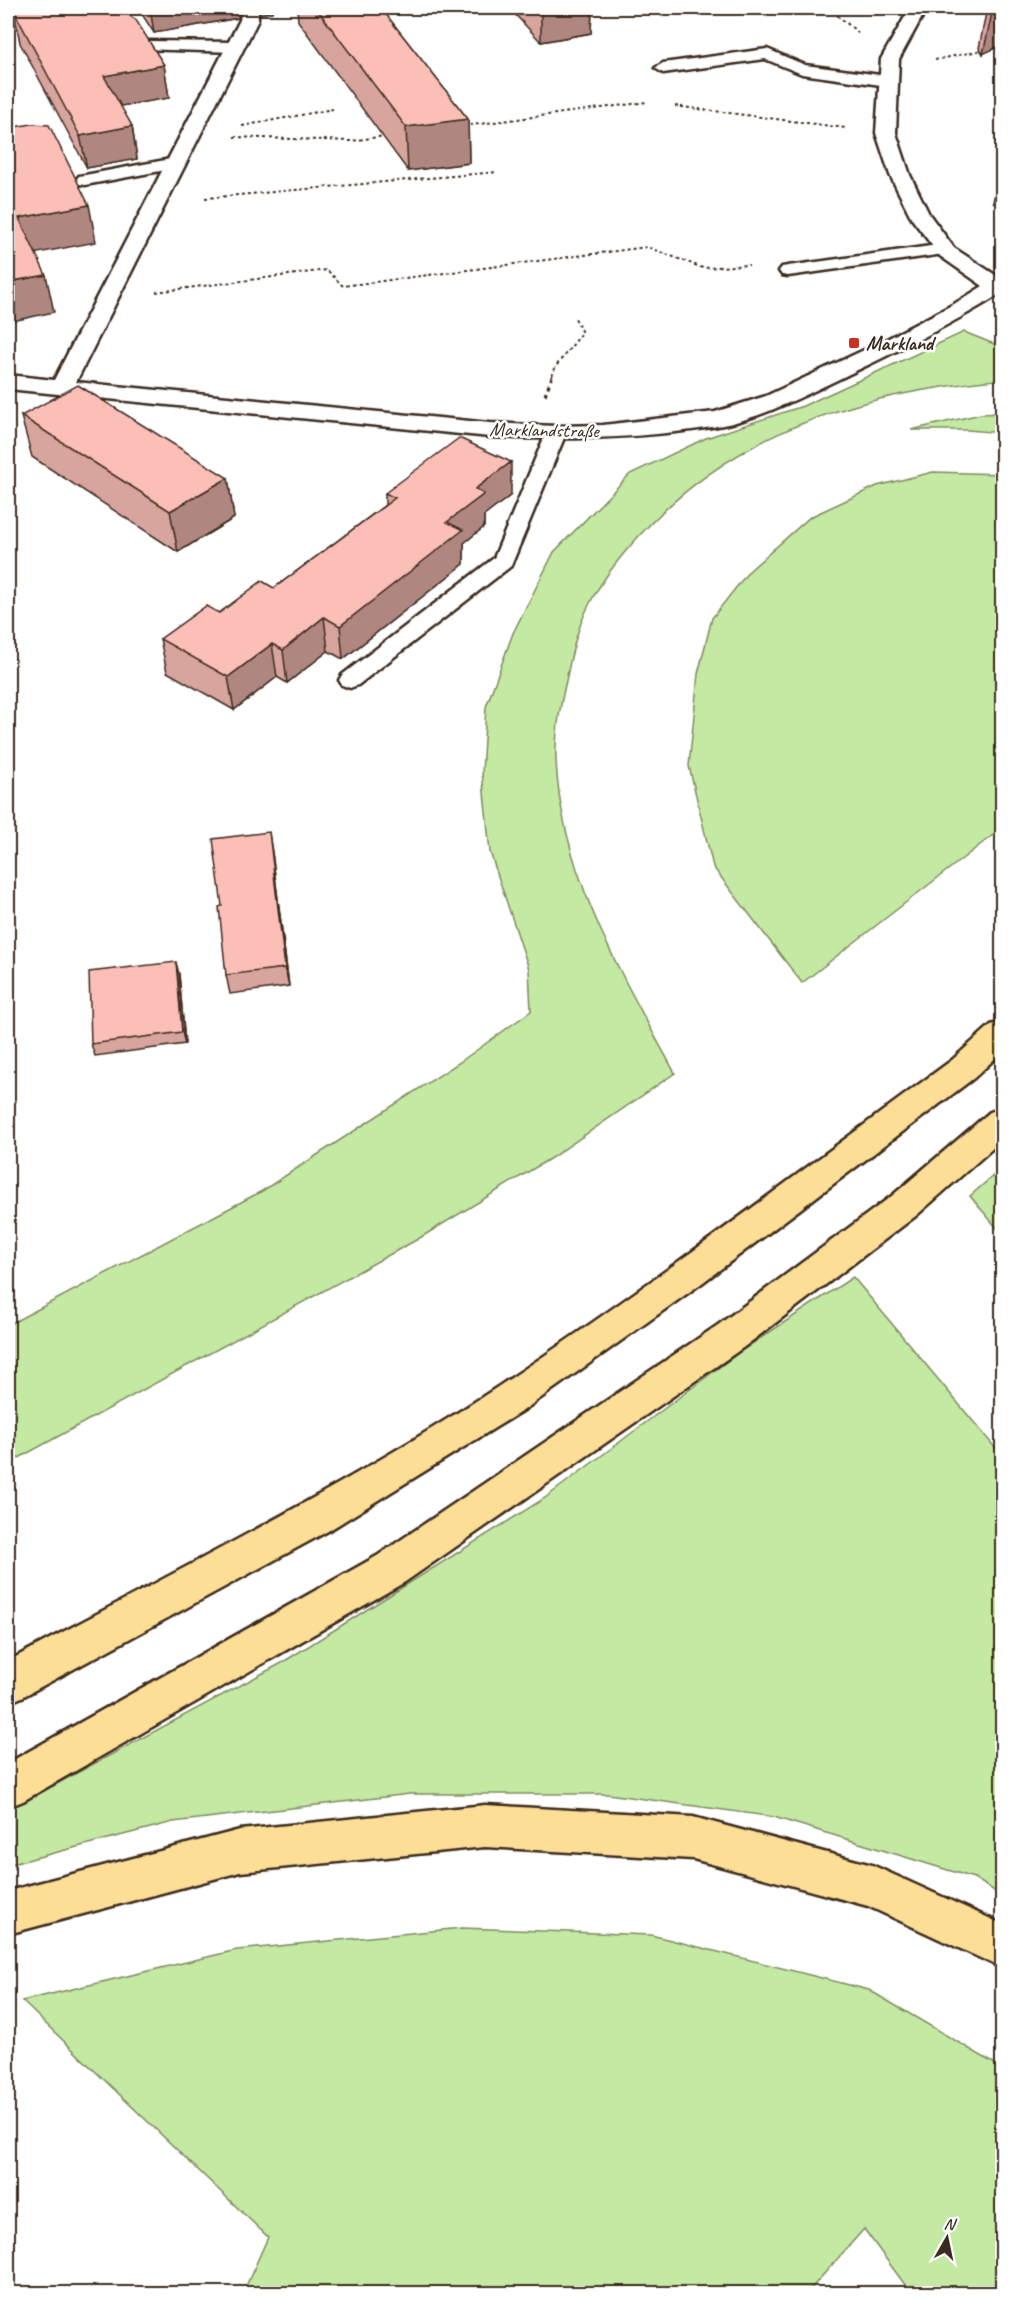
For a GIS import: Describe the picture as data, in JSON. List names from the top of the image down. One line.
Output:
{"streets":{"street":["Marklandstraße"]},"places":{"transit":["Markland"]},"north":"top"}
